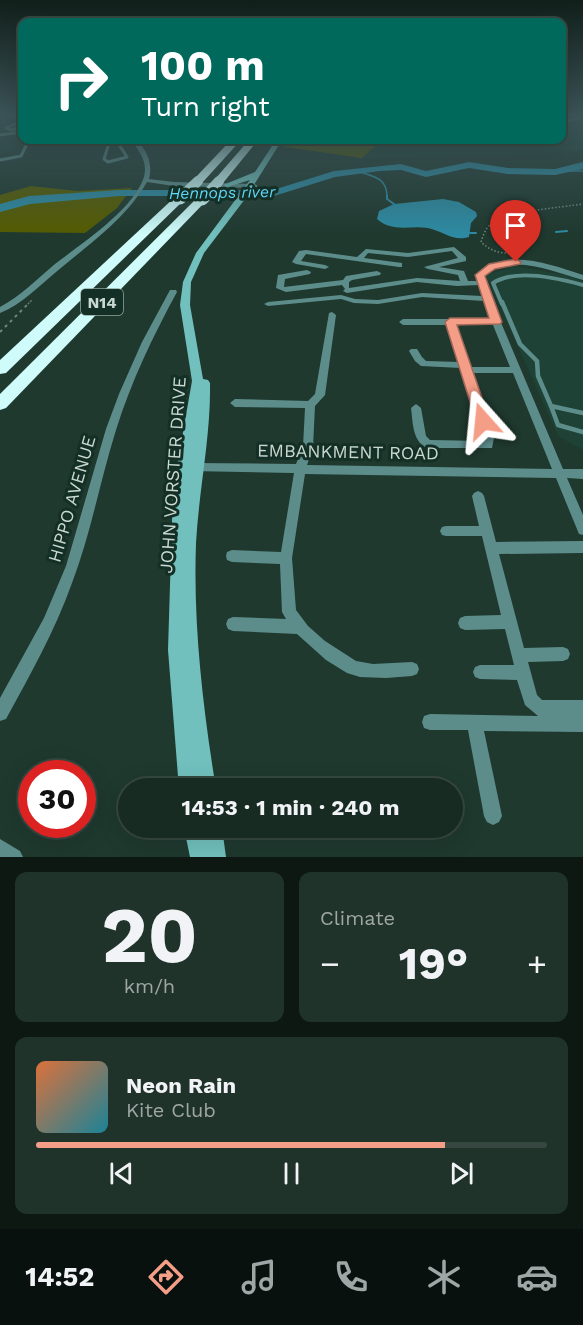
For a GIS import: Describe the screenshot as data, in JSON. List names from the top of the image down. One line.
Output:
{"streets":{"highway":["N14"],"main road":["JOHN VORSTER DRIVE"],"street":["EMBANKMENT ROAD","HIPPO AVENUE"]},"crossings":[["EMBANKMENT ROAD","JOHN VORSTER DRIVE"]],"water":["Hennops river"],"page":{"turn":["100 m","Turn right"],"limit":"30","trip":"14:53 · 1 min · 240 m","tile":[["20","km/h"],"Climate"],"heat":["−","19°","+"],"song":["Neon Rain","Kite Club"],"tabs":"14:52"}}
